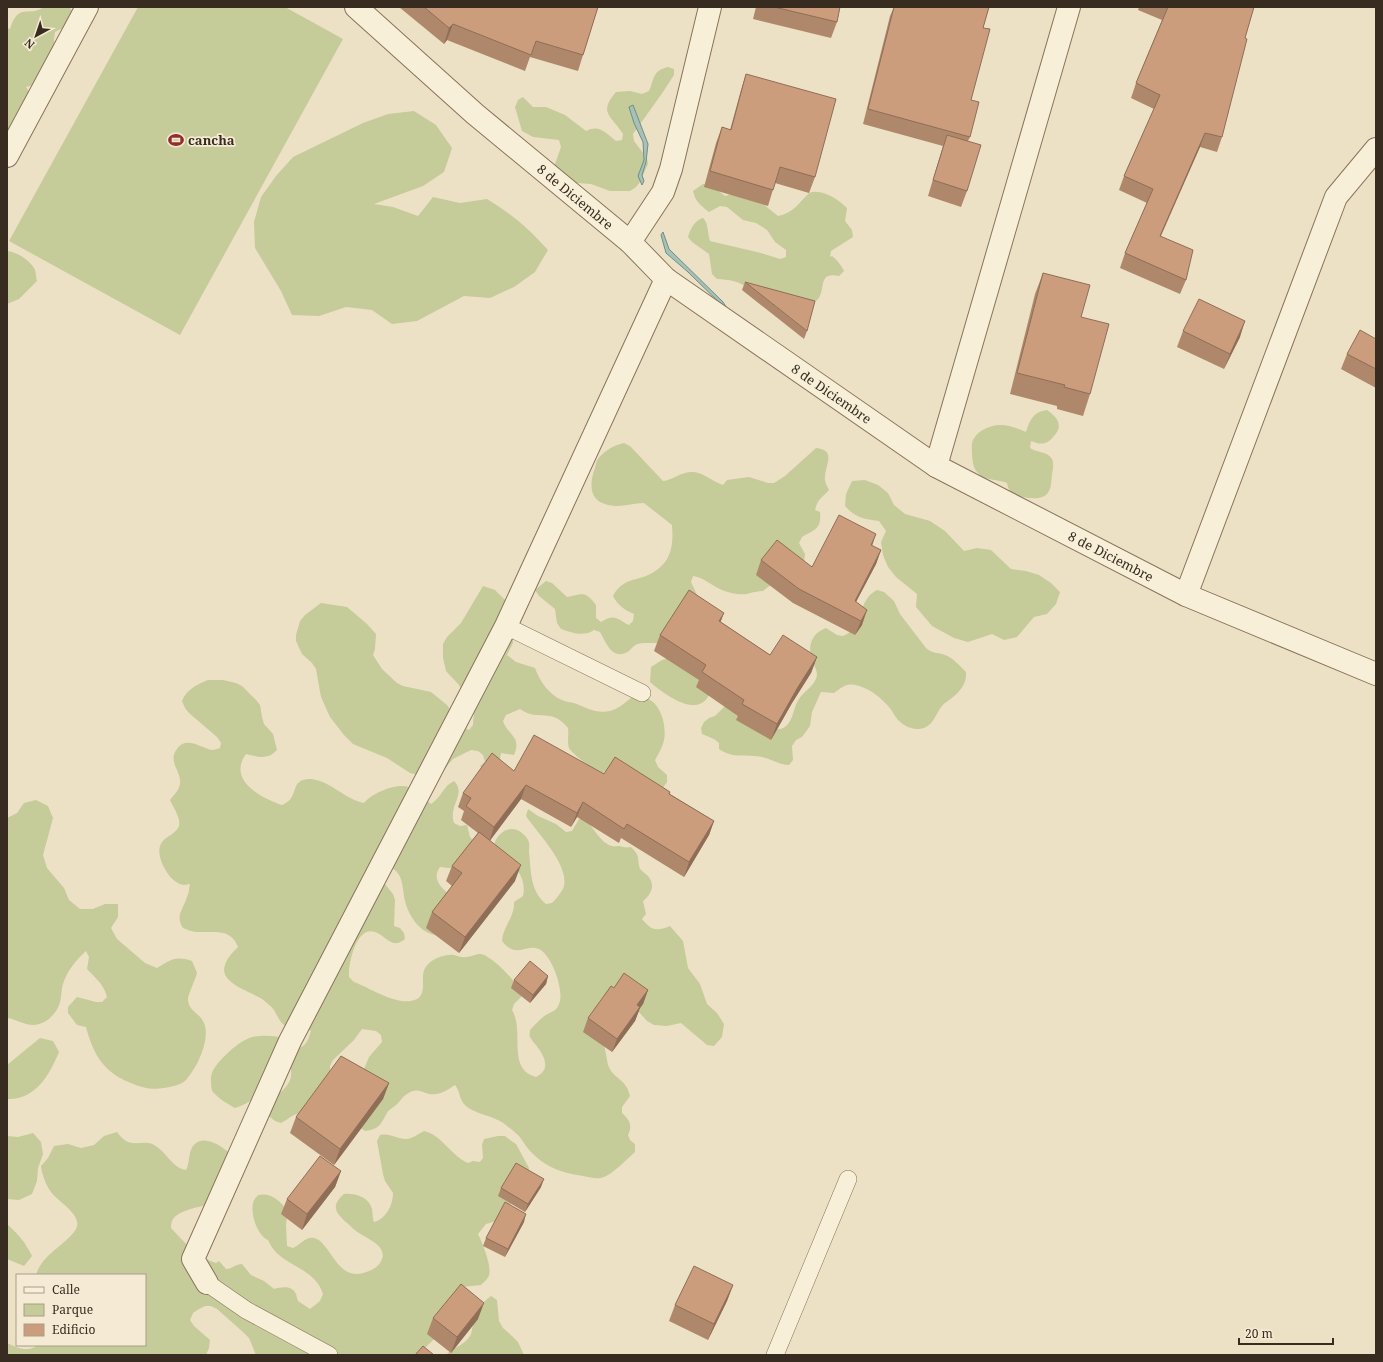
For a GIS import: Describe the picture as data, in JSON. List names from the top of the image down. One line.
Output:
{"streets":{"street":["8 de Diciembre"]},"places":{"sports":["cancha"]},"legend":["Calle","Parque","Edificio"],"scale_bar":"20 m","north":"bottom left"}
